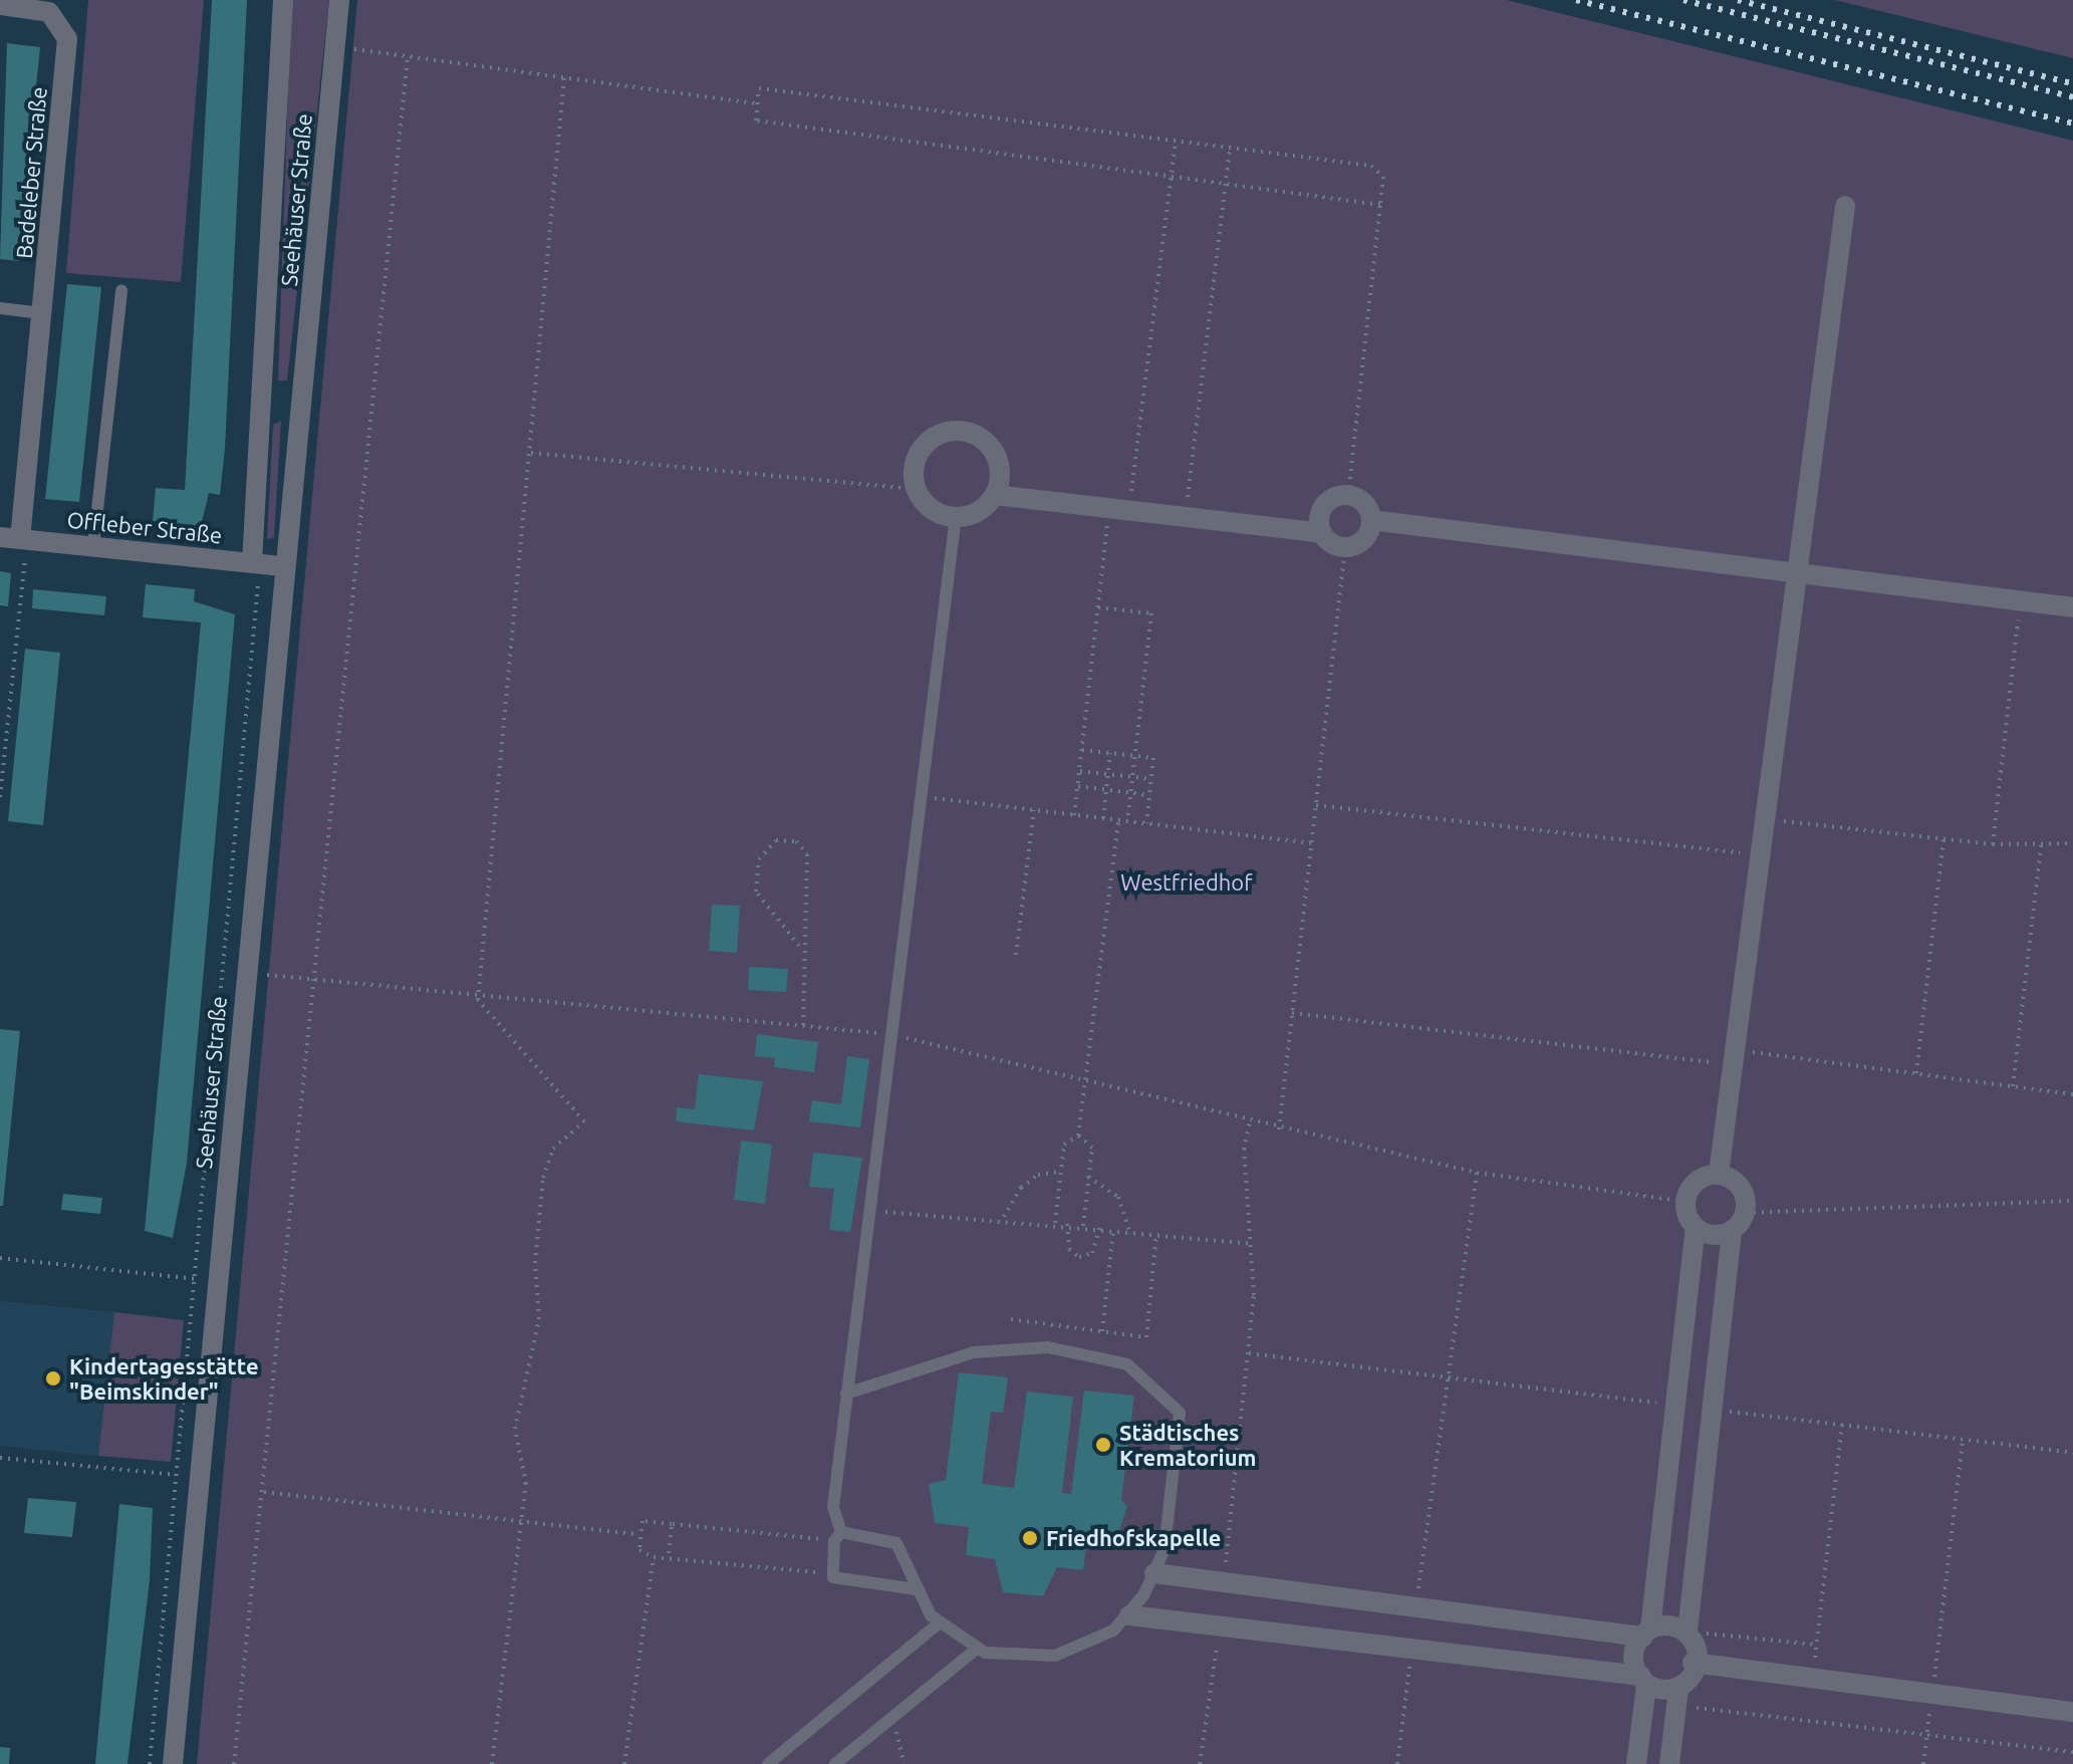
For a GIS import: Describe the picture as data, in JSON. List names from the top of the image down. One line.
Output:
{"streets":{"street":["Badeleber Straße","Seehäuser Straße","Offleber Straße"]},"crossings":[["Badeleber Straße","Offleber Straße"],["Seehäuser Straße","Offleber Straße"]],"parks":["Westfriedhof"],"places":["Kindertagesstätte \"Beimskinder\"","Städtisches Krematorium","Friedhofskapelle"]}
